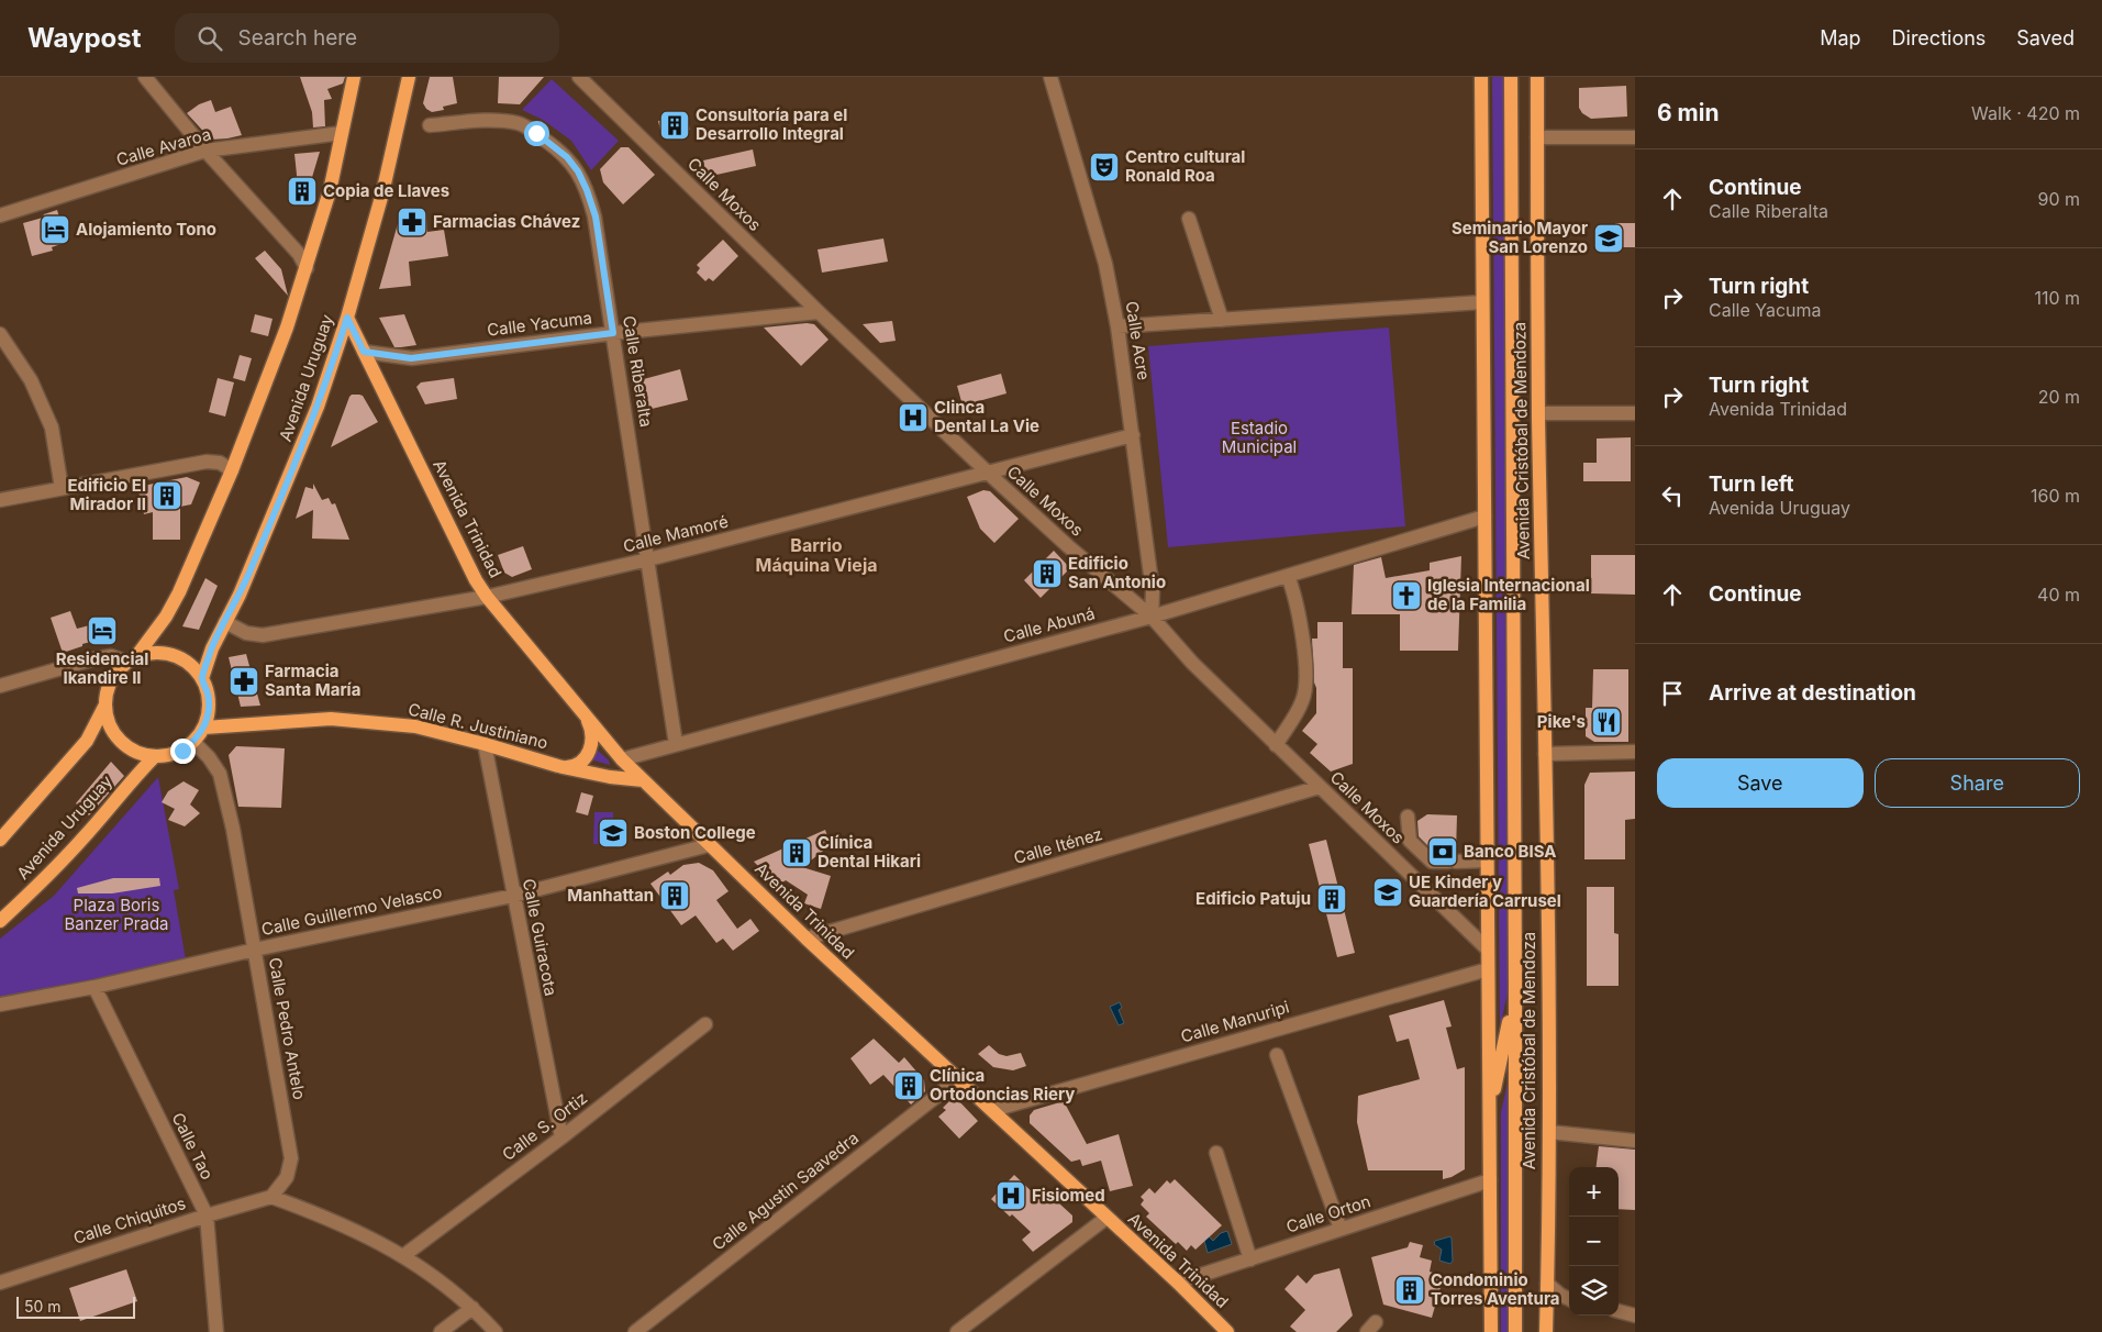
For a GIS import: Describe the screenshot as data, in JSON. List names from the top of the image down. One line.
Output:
{"streets":{"main road":["Avenida Uruguay","Avenida Cristóbal de Mendoza","Avenida Trinidad","Calle R. Justiniano"],"street":["Calle Avaroa","Calle Moxos","Calle Yacuma","Calle Acre","Calle Riberalta","Calle Mamoré","Calle Abuná","Calle Iténez","Calle Guillermo Velasco","Calle Guiracota","Calle Manuripi","Calle Pedro Antelo","Calle S. Ortiz","Calle Tao","Calle Agustin Saavedra","Calle Orton","Calle Chiquitos"]},"crossings":[["Calle Moxos","Calle Yacuma"],["Calle Moxos","Calle Acre"],["Calle Moxos","Calle Mamoré"],["Calle Moxos","Calle Abuná"],["Calle Moxos","Calle Iténez"],["Calle Yacuma","Calle Riberalta"],["Calle Yacuma","Avenida Trinidad"],["Calle Acre","Calle Mamoré"],["Calle Acre","Calle Abuná"],["Calle Riberalta","Calle Mamoré"],["Calle Riberalta","Calle Abuná"],["Avenida Uruguay","Avenida Trinidad"],["Avenida Uruguay","Calle Mamoré"],["Avenida Uruguay","Calle R. Justiniano"],["Avenida Uruguay","Calle Pedro Antelo"],["Avenida Trinidad","Calle Mamoré"],["Avenida Trinidad","Calle Abuná"],["Avenida Trinidad","Calle R. Justiniano"],["Avenida Trinidad","Calle Iténez"],["Avenida Trinidad","Calle Guillermo Velasco"],["Avenida Trinidad","Calle Manuripi"],["Avenida Trinidad","Calle Agustin Saavedra"],["Avenida Trinidad","Calle Orton"],["Calle R. Justiniano","Calle Guiracota"],["Calle R. Justiniano","Calle Pedro Antelo"],["Calle Guillermo Velasco","Calle Guiracota"],["Calle Guillermo Velasco","Calle Pedro Antelo"],["Calle Guillermo Velasco","Calle Tao"],["Calle Guiracota","Calle S. Ortiz"],["Calle Pedro Antelo","Calle Chiquitos"],["Calle Tao","Calle Chiquitos"]],"districts":["Barrio Máquina Vieja"],"parks":["Estadio Municipal","Plaza Boris Banzer Prada"],"places":{"building":["Consultoría para el Desarrollo Integral","Copia de Llaves","Edificio El Mirador II","Edificio San Antonio","Clínica Dental Hikari","Manhattan","Edificio Patuju","Clínica Ortodoncias Riery","Condominio Torres Aventura"],"theatre":["Centro cultural Ronald Roa"],"pharmacy":["Farmacias Chávez","Farmacia Santa María"],"hotel":["Alojamiento Tono","Residencial Ikandire II"],"school or university":["Seminario Mayor San Lorenzo","Boston College","UE Kinder y Guardería Carrusel"],"hospital":["Clinca Dental La Vie","Fisiomed"],"church":["Iglesia Internacional de la Familia"],"restaurant":["Pike's"],"bank":["Banco BISA"]},"scale_bar":"50 m","page":{"header":"Waypost","search":"Search here","nav":["Map","Directions","Saved"],"heading":["6 min","Walk · 420 m"],"list":[["Continue","Calle Riberalta","90 m"],["Turn right","Calle Yacuma","110 m"],["Turn right","Avenida Trinidad","20 m"],["Turn left","Avenida Uruguay","160 m"],["Continue","40 m"],"Arrive at destination"],"buttons":["Save","Share"],"map_buttons":["+","−"],"scale":"50 m"}}
